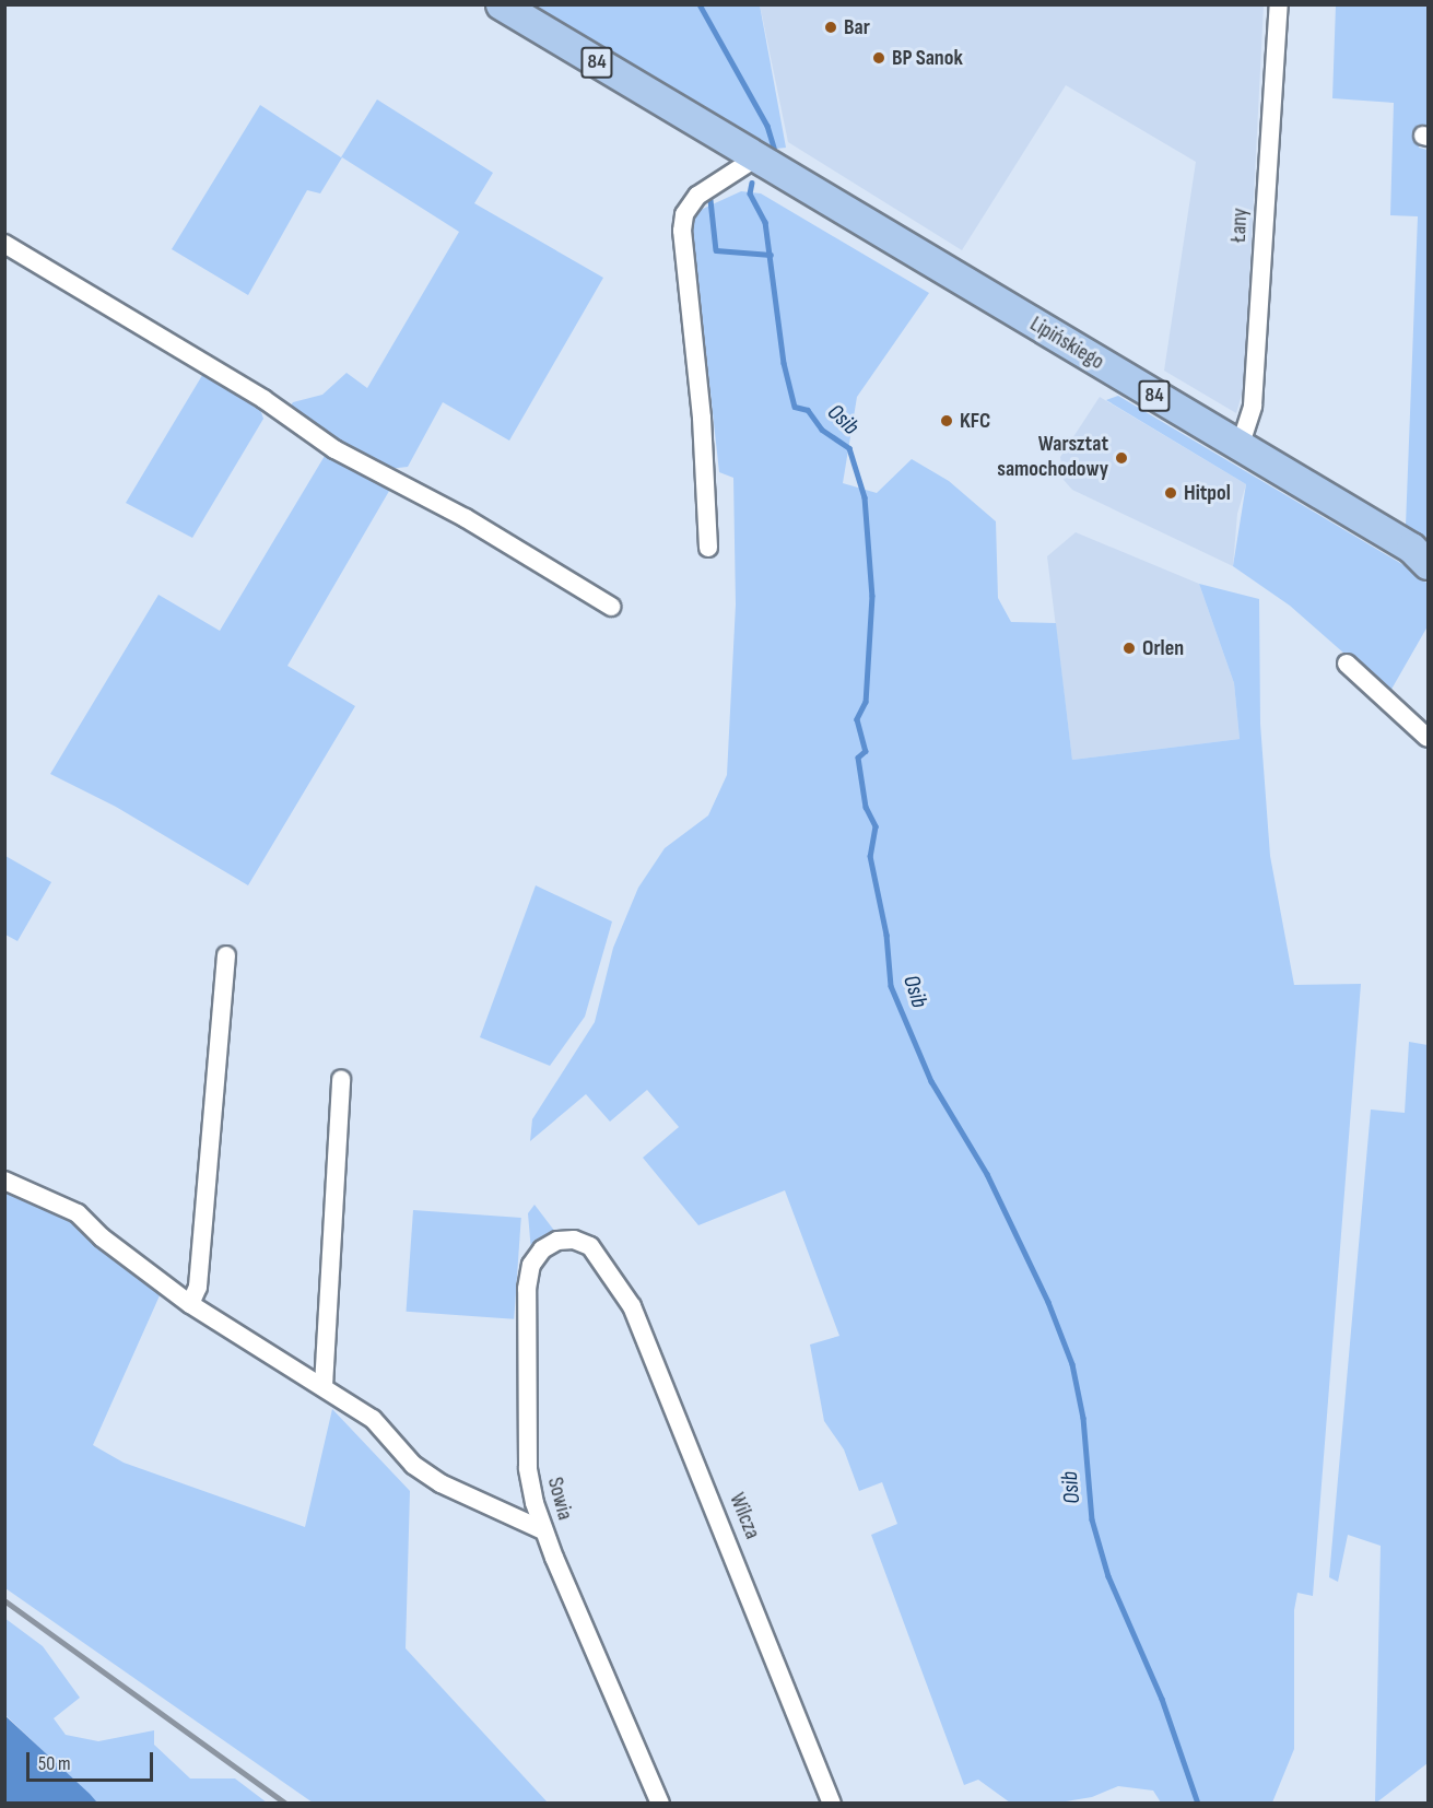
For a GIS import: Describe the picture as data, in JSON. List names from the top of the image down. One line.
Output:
{"streets":{"main road":["84","Lipińskiego"],"street":["Łany","Sowia","Wilcza"]},"crossings":[["Łany","Lipińskiego"],["Sowia","Wilcza"]],"water":["Osib"],"places":["Bar","BP Sanok","KFC","Warsztat samochodowy","Hitpol","Orlen"],"scale_bar":"50 m"}
